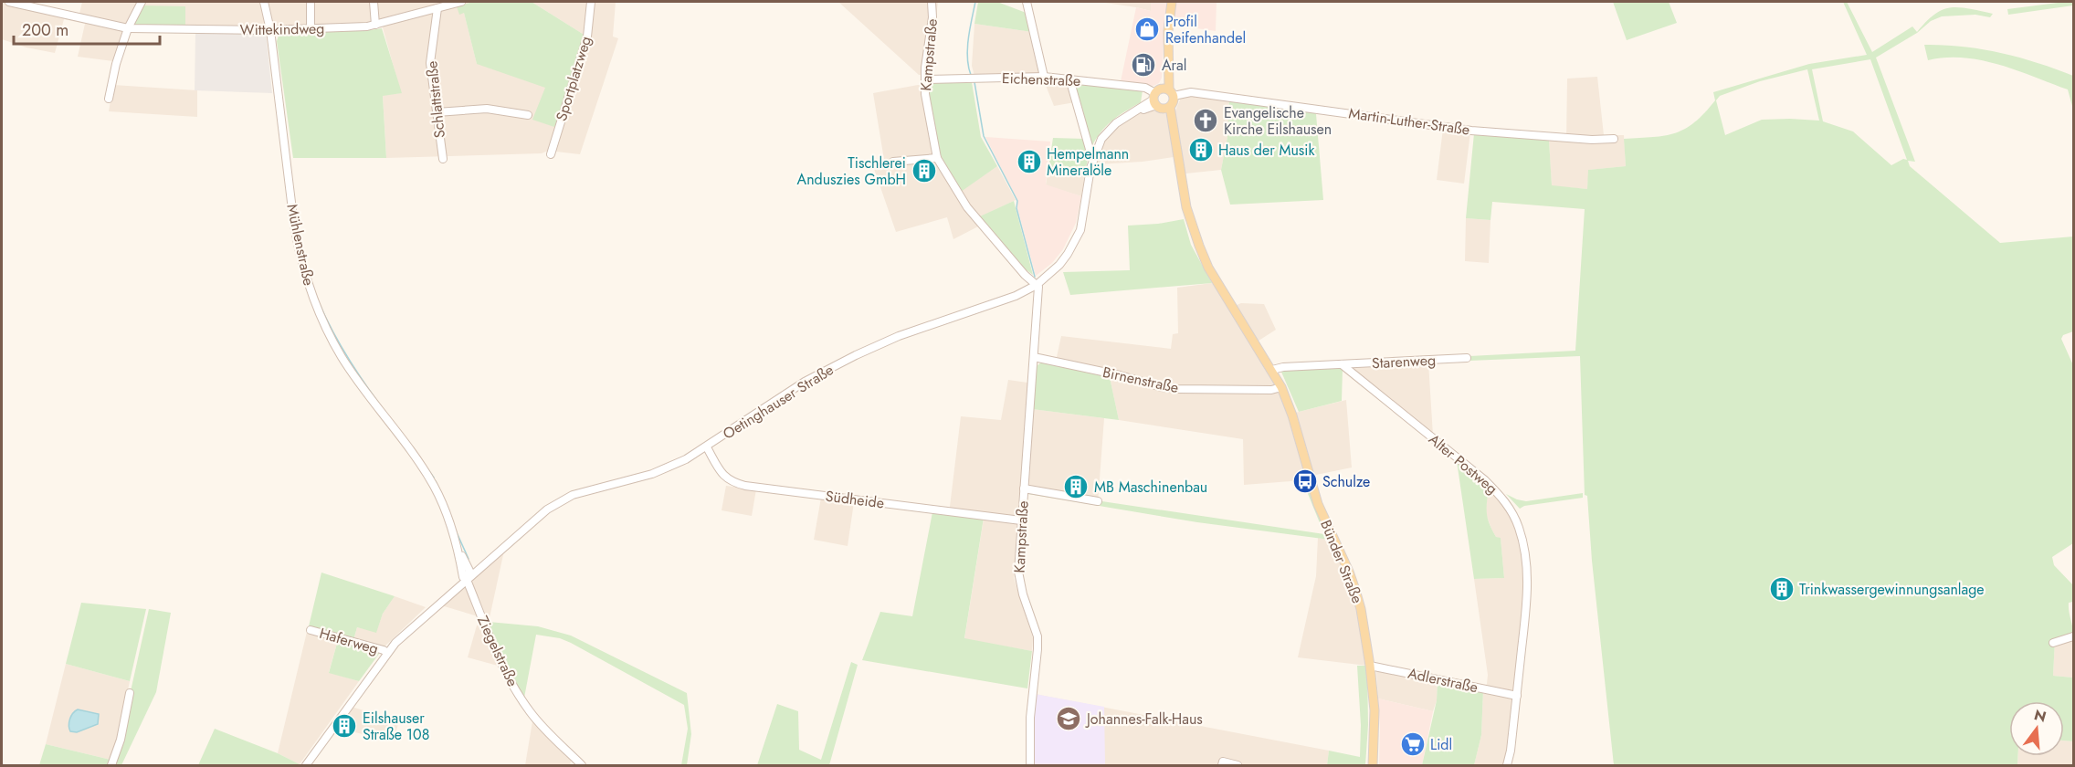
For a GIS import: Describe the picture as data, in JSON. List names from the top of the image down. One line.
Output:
{"streets":{"main road":["Bünder Straße"],"street":["Wittekindweg","Kampstraße","Sportplatzweg","Eichenstraße","Schlattstraße","Martin-Luther-Straße","Mühlenstraße","Starenweg","Birnenstraße","Oetinghauser Straße","Alter Postweg","Südheide","Haferweg","Ziegelstraße","Adlerstraße"]},"crossings":[["Wittekindweg","Schlattstraße"],["Wittekindweg","Mühlenstraße"],["Kampstraße","Eichenstraße"],["Kampstraße","Birnenstraße"],["Kampstraße","Oetinghauser Straße"],["Kampstraße","Südheide"],["Eichenstraße","Martin-Luther-Straße"],["Eichenstraße","Oetinghauser Straße"],["Eichenstraße","Bünder Straße"],["Martin-Luther-Straße","Oetinghauser Straße"],["Martin-Luther-Straße","Bünder Straße"],["Mühlenstraße","Oetinghauser Straße"],["Mühlenstraße","Ziegelstraße"],["Starenweg","Alter Postweg"],["Birnenstraße","Bünder Straße"],["Oetinghauser Straße","Südheide"],["Oetinghauser Straße","Bünder Straße"],["Oetinghauser Straße","Haferweg"],["Oetinghauser Straße","Ziegelstraße"],["Alter Postweg","Adlerstraße"],["Bünder Straße","Adlerstraße"]],"places":{"shop":["Profil Reifenhandel"],"fuel station":["Aral"],"church":["Evangelische Kirche Eilshausen"],"building":["Haus der Musik","Hempelmann Mineralöle","Tischlerei Anduszies GmbH","MB Maschinenbau","Trinkwassergewinnungsanlage","Eilshauser Straße 108"],"bus stop":["Schulze"],"school or university":["Johannes-Falk-Haus"],"supermarket":["Lidl"]},"scale_bar":"200 m","north":"top"}
